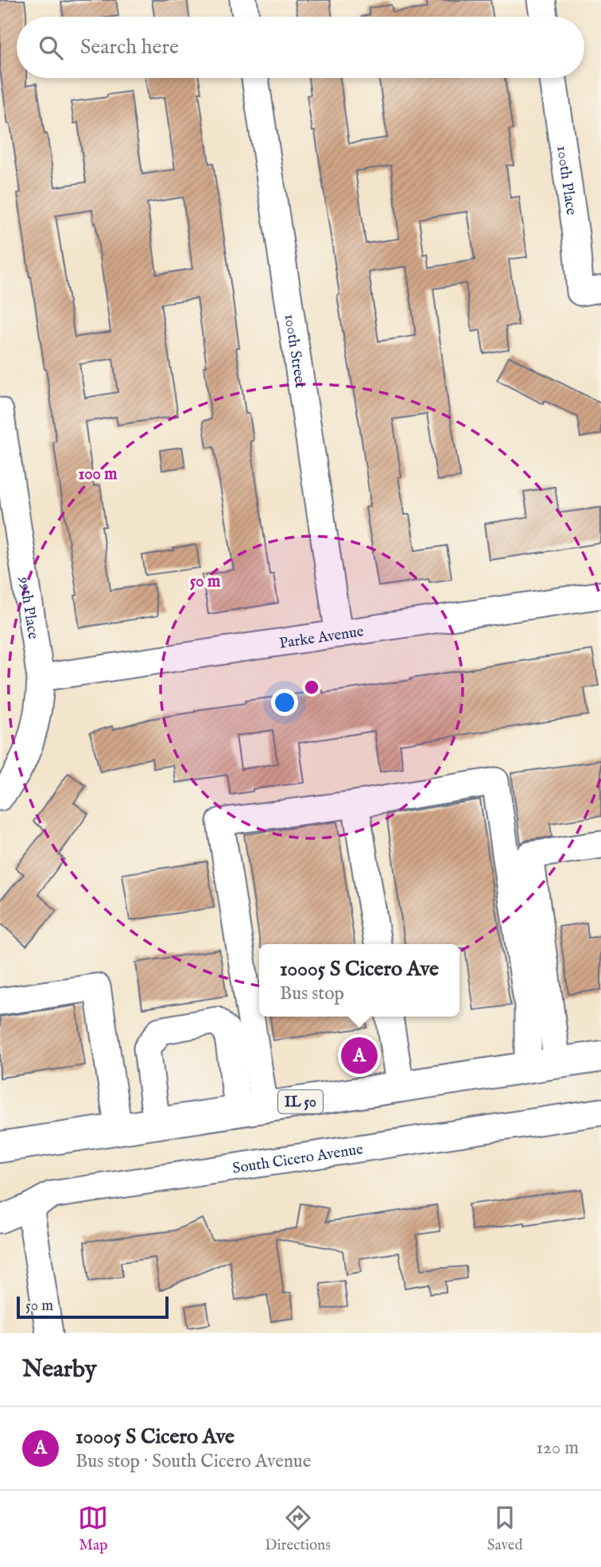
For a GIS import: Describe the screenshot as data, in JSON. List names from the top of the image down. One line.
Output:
{"streets":{"main road":["IL 50"],"street":["100th Place","100th Street","99th Place","Parke Avenue","South Cicero Avenue"]},"crossings":[["100th Street","Parke Avenue"],["99th Place","Parke Avenue"]],"scale_bar":"50 m","page":{"search":"Search here","popup":["10005 S Cicero Ave","Bus stop"],"pins":"A","scale":"50 m","heading":"Nearby","list":[{"mark":"A","name":"10005 S Cicero Ave","note":"Bus stop · South Cicero Avenue","value":"120 m"}],"nav":["Map","Directions","Saved"]},"rings":["100 m","50 m"]}
